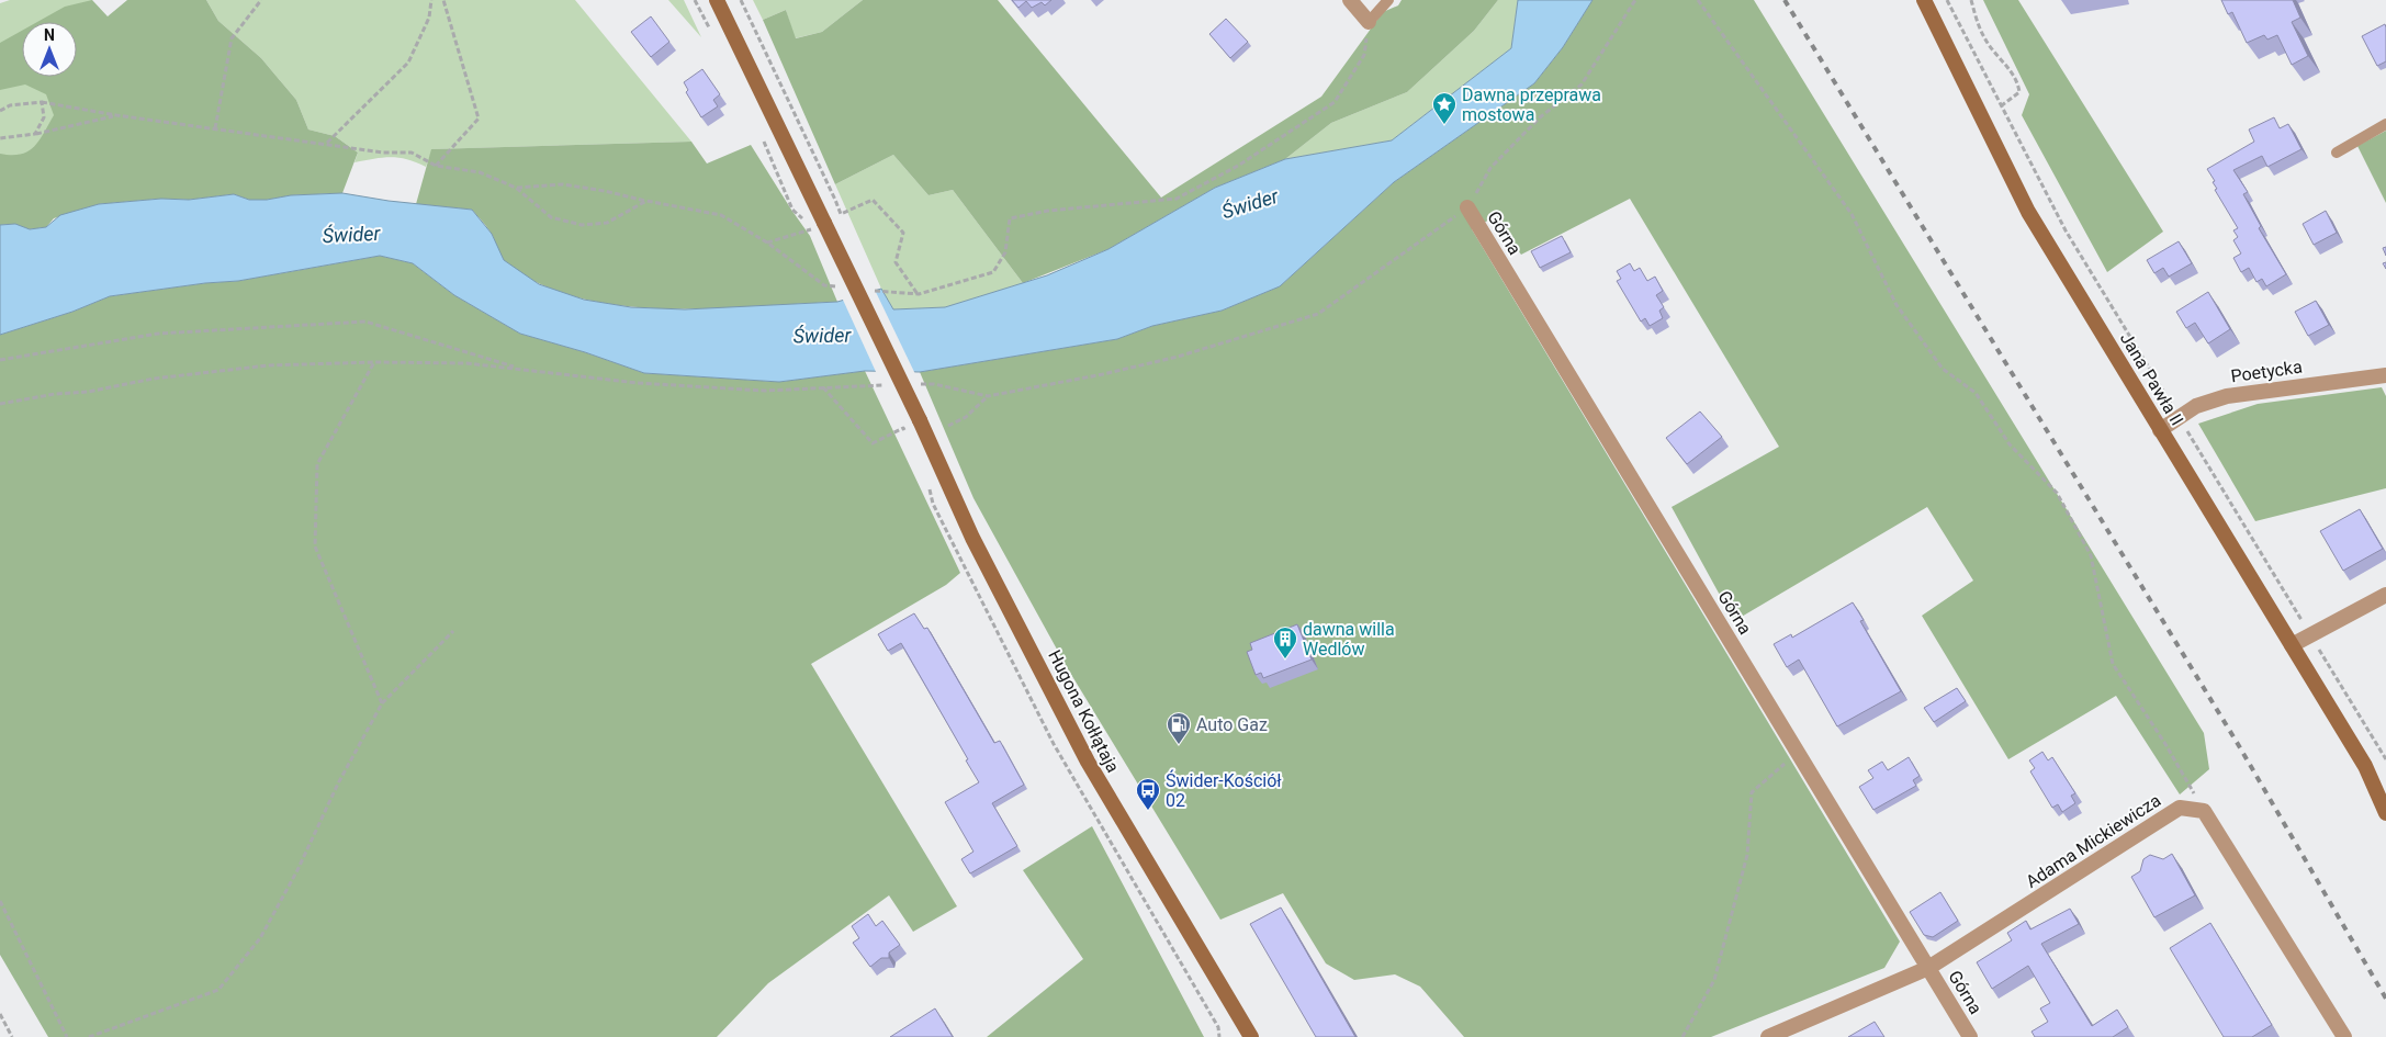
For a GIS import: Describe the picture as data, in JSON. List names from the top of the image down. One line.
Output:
{"streets":{"main road":["Jana Pawła II","Hugona Kołłątaja"],"street":["Górna","Poetycka","Adama Mickiewicza"]},"crossings":[["Górna","Adama Mickiewicza"],["Poetycka","Jana Pawła II"]],"water":["Świder"],"places":{"place":["Dawna przeprawa mostowa"],"building":["dawna willa Wedlów"],"fuel station":["Auto Gaz"],"bus stop":["Świder-Kościół 02"]},"north":"top"}
